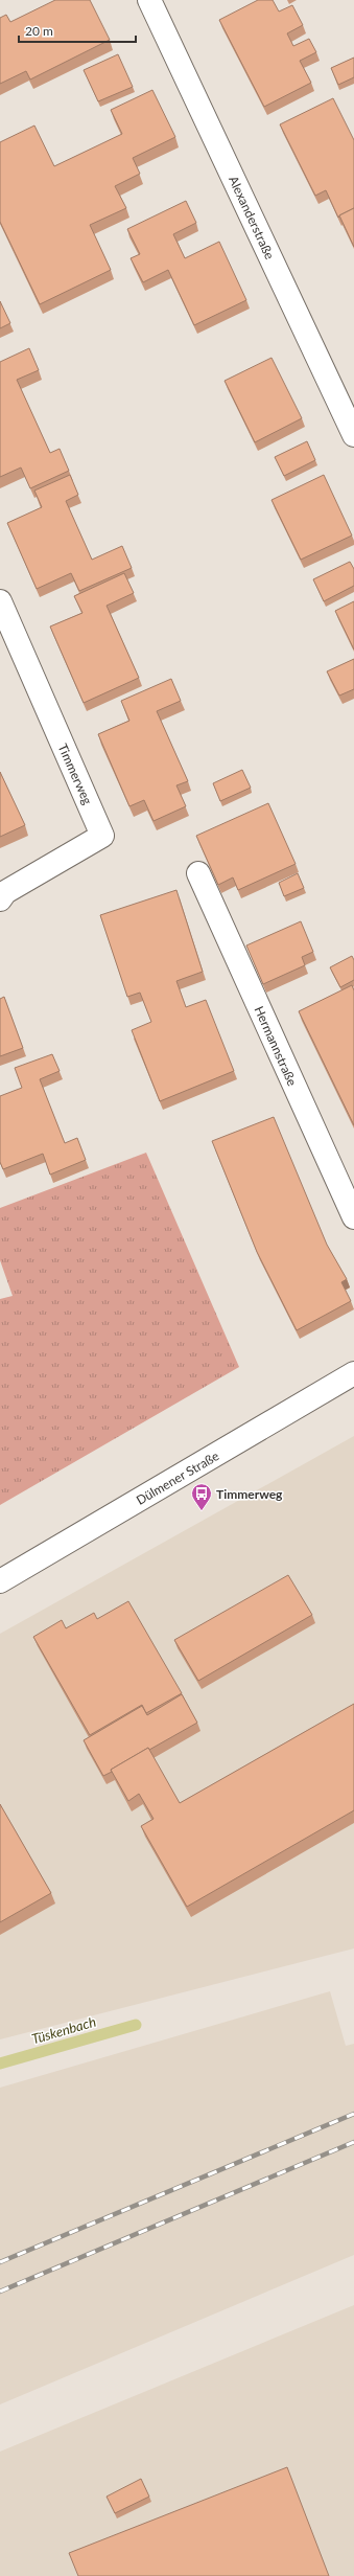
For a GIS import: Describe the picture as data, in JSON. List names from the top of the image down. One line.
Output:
{"streets":{"street":["Alexanderstraße","Timmerweg","Hermannstraße","Dülmener Straße"]},"water":["Tüskenbach"],"places":{"bus stop":["Timmerweg"]},"scale_bar":"20 m"}
